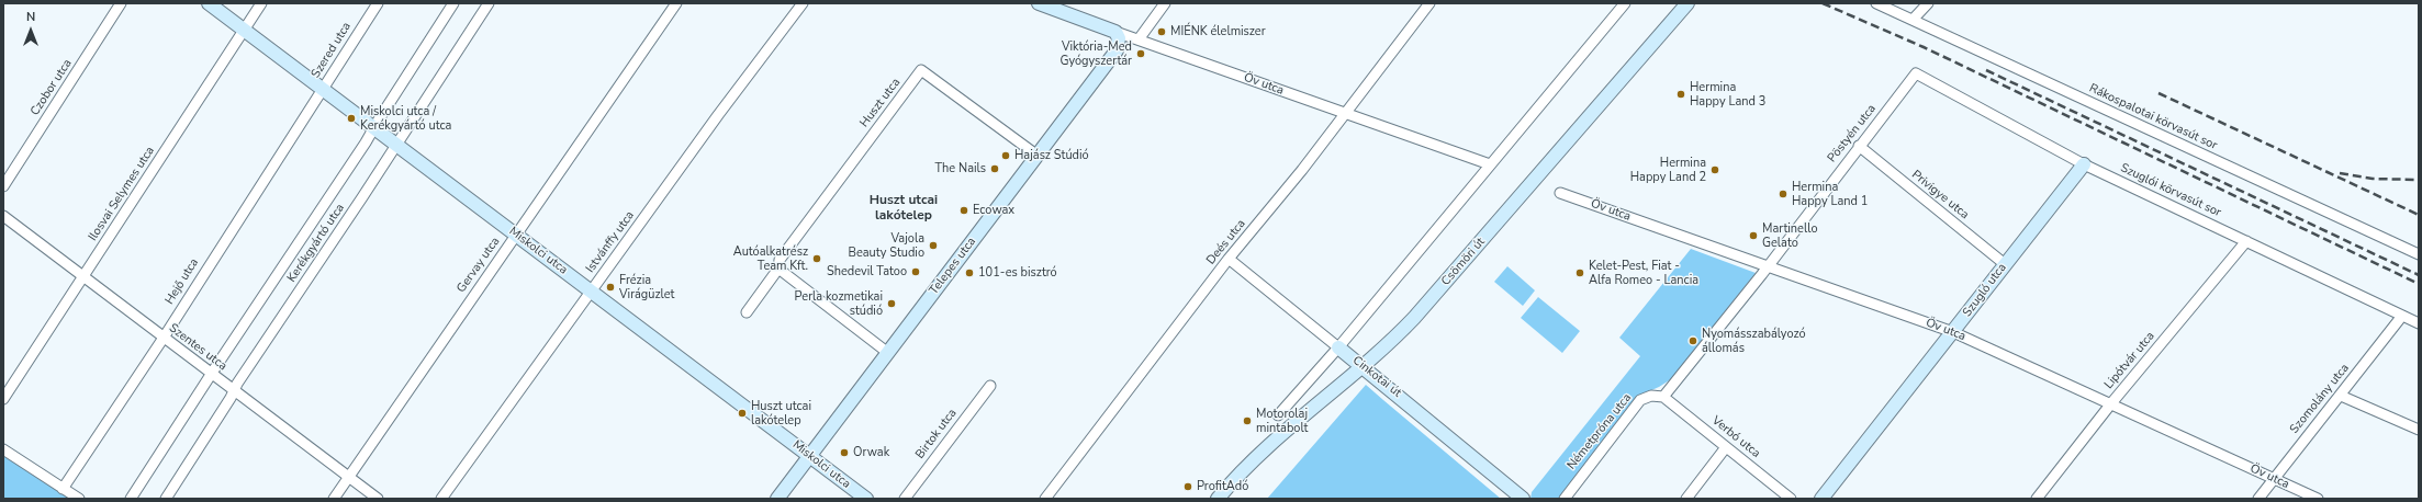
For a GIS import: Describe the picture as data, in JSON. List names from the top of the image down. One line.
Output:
{"streets":{"street":["Szered utca","Öv utca","Czobor utca","Huszt utca","Rákospalotai körvasút sor","Pöstyén utca","Szuglói körvasút sor","Ilosvai Selymes utca","Privigye utca","Istvánffy utca","Deés utca","Kerékgyártó utca","Miskolci utca","Csömöri út","Gervay utca","Telepes utca","Hejő utca","Szugló utca","Szentes utca","Lipótvár utca","Cinkotai út","Szomolány utca","Németpróna utca","Birtok utca","Verbó utca"]},"crossings":[["Szered utca","Miskolci utca"],["Szered utca","Hejő utca"],["Öv utca","Pöstyén utca"],["Öv utca","Deés utca"],["Öv utca","Telepes utca"],["Öv utca","Szugló utca"],["Öv utca","Lipótvár utca"],["Öv utca","Szomolány utca"],["Huszt utca","Telepes utca"],["Pöstyén utca","Szuglói körvasút sor"],["Pöstyén utca","Privigye utca"],["Pöstyén utca","Németpróna utca"],["Pöstyén utca","Verbó utca"],["Szuglói körvasút sor","Szugló utca"],["Szuglói körvasút sor","Lipótvár utca"],["Szuglói körvasút sor","Szomolány utca"],["Ilosvai Selymes utca","Miskolci utca"],["Ilosvai Selymes utca","Szentes utca"],["Privigye utca","Szugló utca"],["Istvánffy utca","Miskolci utca"],["Deés utca","Cinkotai út"],["Kerékgyártó utca","Miskolci utca"],["Kerékgyártó utca","Szentes utca"],["Miskolci utca","Gervay utca"],["Miskolci utca","Telepes utca"],["Miskolci utca","Hejő utca"],["Csömöri út","Cinkotai út"],["Gervay utca","Szentes utca"],["Hejő utca","Szentes utca"],["Németpróna utca","Verbó utca"]],"districts":["Huszt utcai lakótelep"],"places":["MIÉNK élelmiszer","Viktória-Med Gyógyszertár","Hermina Happy Land 3","Miskolci utca / Kerékgyártó utca","Hajász Stúdió","The Nails","Hermina Happy Land 2","Hermina Happy Land 1","Ecowax","Martinello Gelato","Vajola Beauty Studio","Autóalkatrész Team Kft.","Shedevil Tatoo","101-es bisztró","Kelet-Pest, Fiat - Alfa Romeo - Lancia","Frézia Virágüzlet","Perla kozmetikai stúdió","Nyomásszabályozó állomás","Huszt utcai lakótelep","Motorolaj mintabolt","Orwak","ProfitAdó"],"north":"top"}
